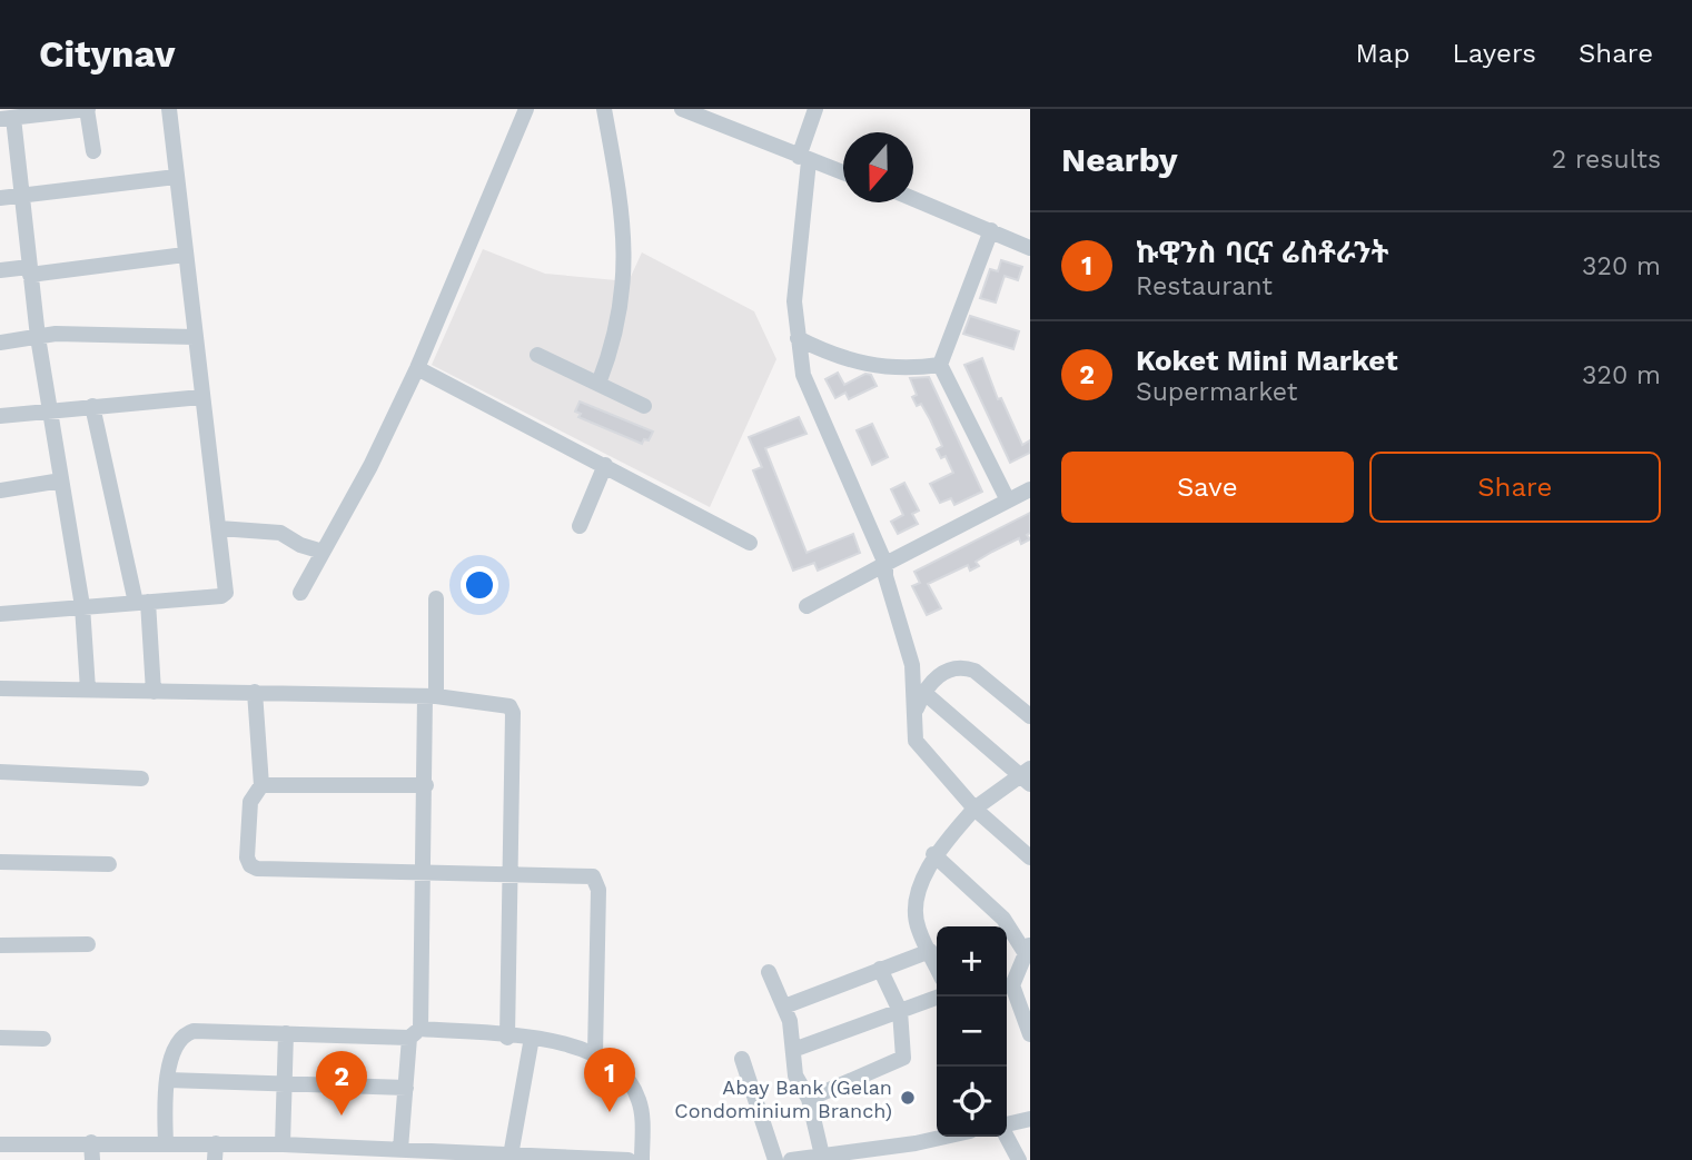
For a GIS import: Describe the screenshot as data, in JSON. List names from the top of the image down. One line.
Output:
{"places":["Abay Bank (Gelan Condominium Branch)"],"north":"bottom","page":{"header":"Citynav","nav":["Map","Layers","Share"],"heading":["Nearby","2 results"],"list":[{"mark":"1","name":"ኩዊንስ ባርና ሬስቶራንት","note":"Restaurant","value":"320 m"},{"mark":"2","name":"Koket Mini Market","note":"Supermarket","value":"320 m"}],"buttons":["Save","Share"],"map_buttons":["+","−"],"pins":["1","2"]}}
